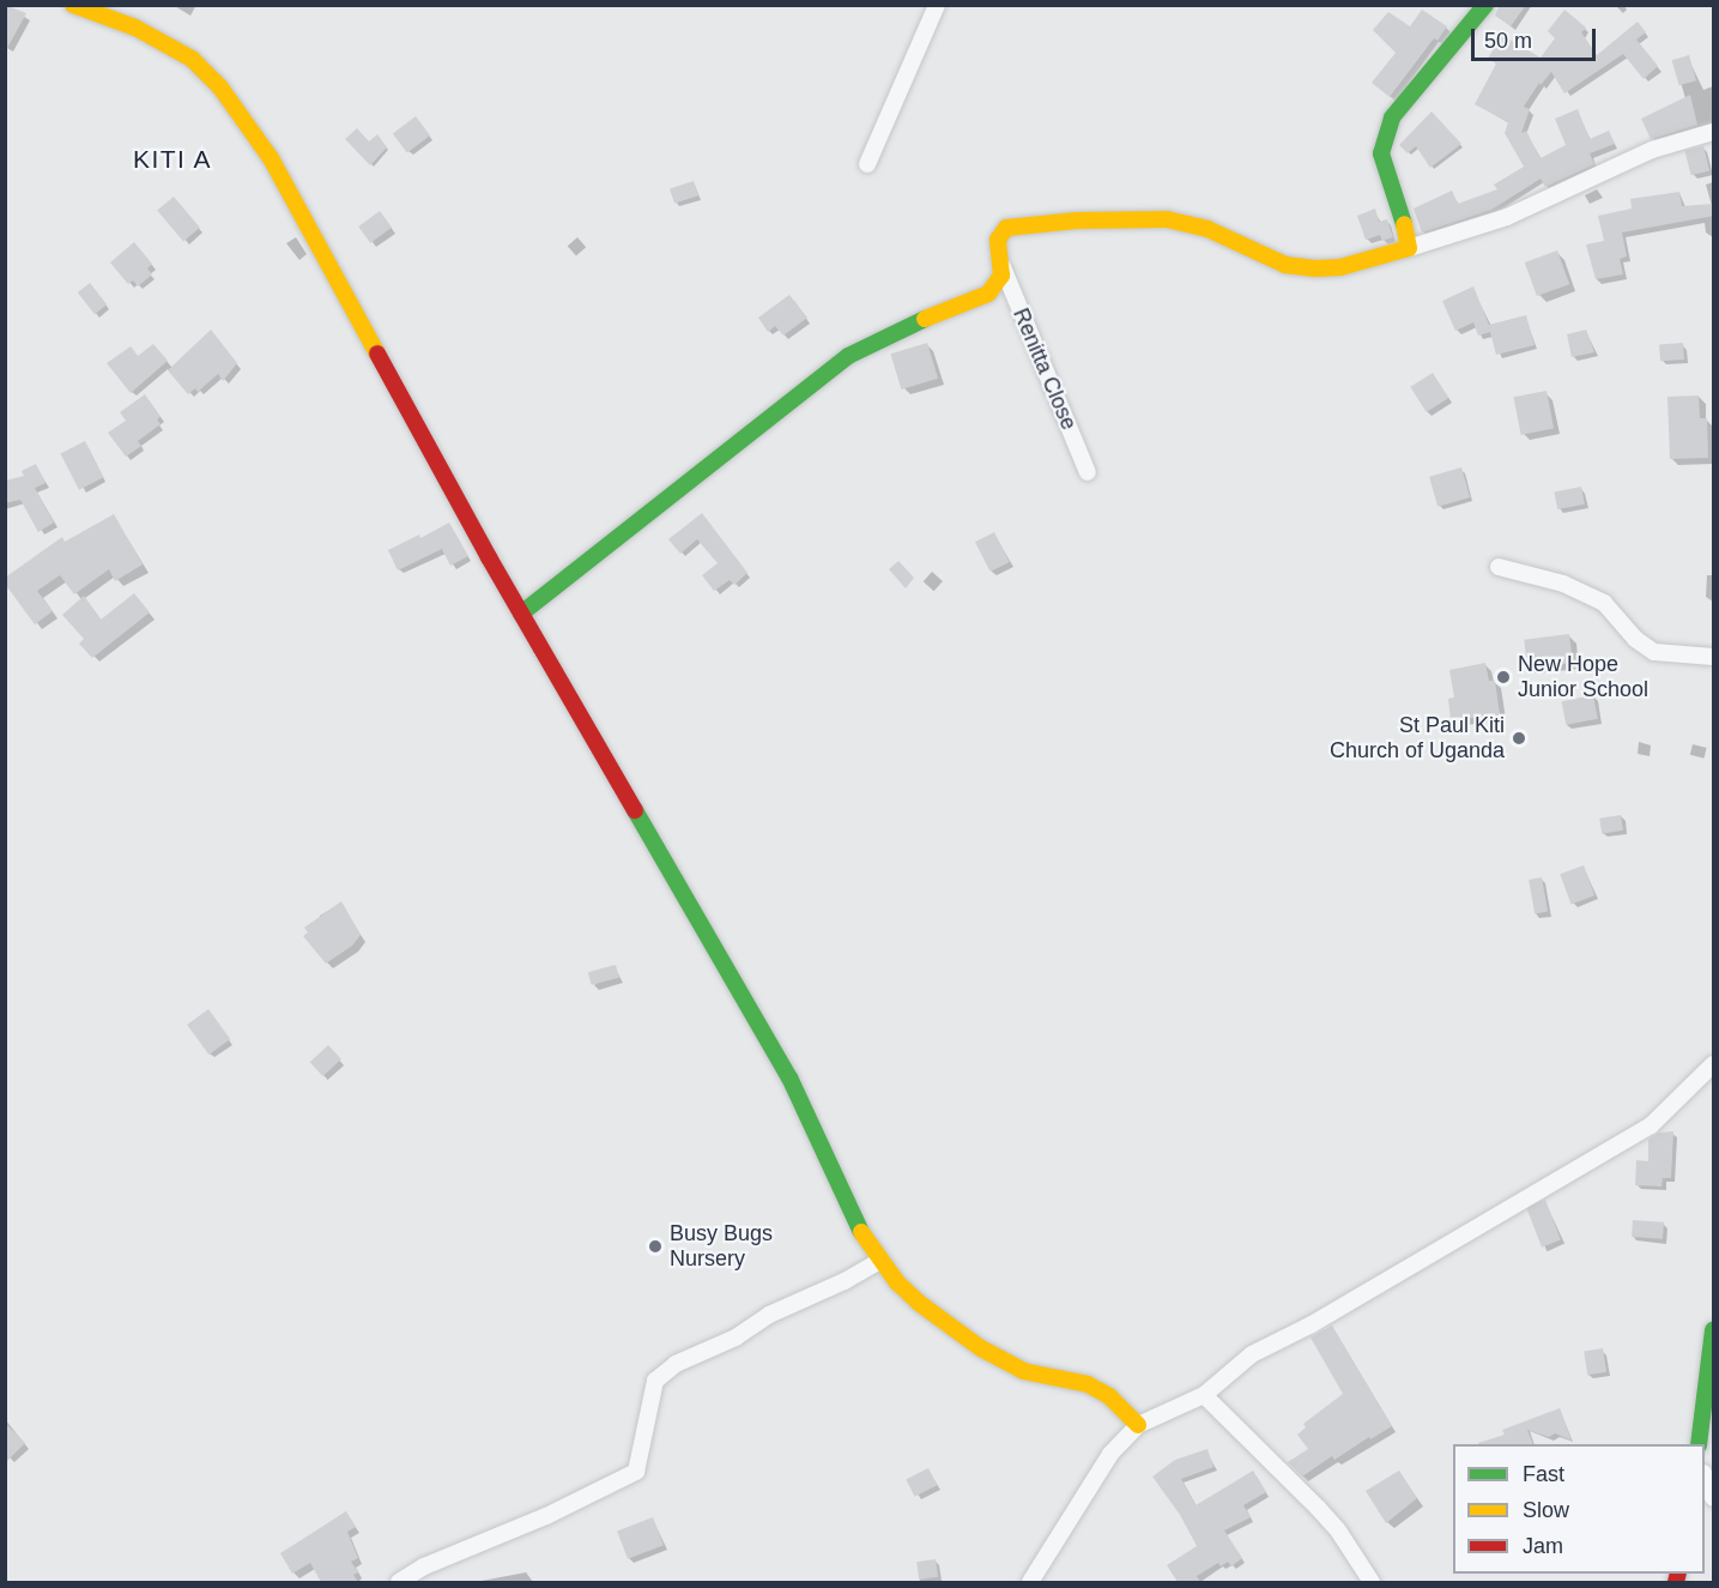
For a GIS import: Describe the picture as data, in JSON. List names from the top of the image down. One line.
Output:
{"streets":{"street":["Renitta Close"]},"districts":["KITI A"],"places":["New Hope Junior School","St Paul Kiti Church of Uganda","Busy Bugs Nursery"],"legend":["Fast","Slow","Jam"],"scale_bar":"50 m"}
